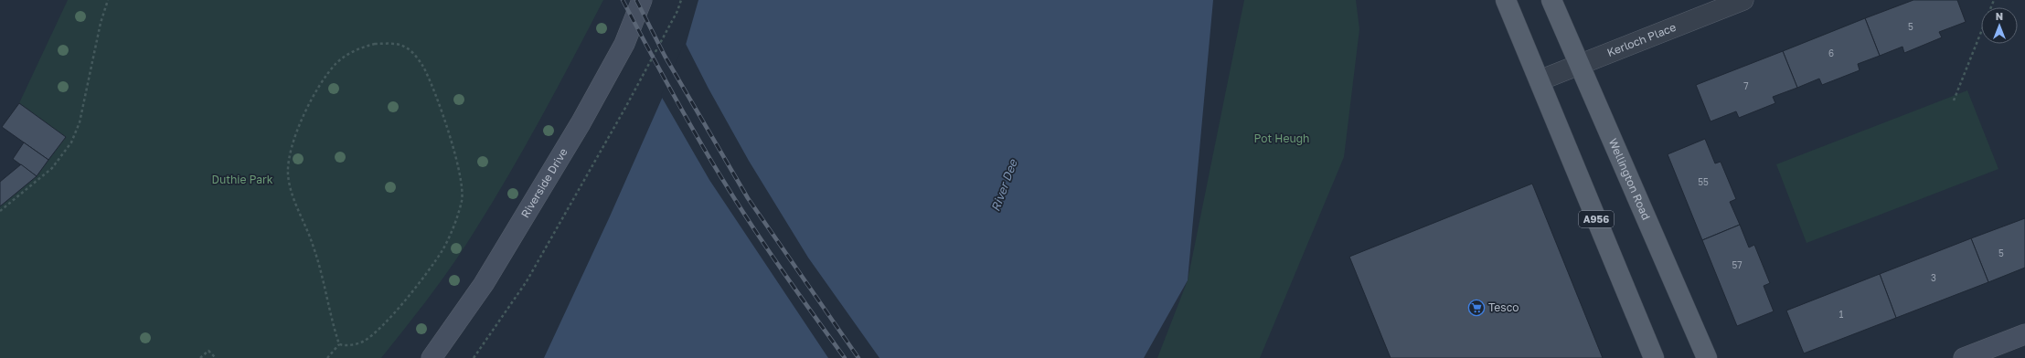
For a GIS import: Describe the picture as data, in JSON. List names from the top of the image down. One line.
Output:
{"streets":{"main road":["Wellington Road","A956"],"street":["Kerloch Place","Riverside Drive"]},"crossings":[["Kerloch Place","Wellington Road"],["Kerloch Place","A956"]],"water":["River Dee"],"parks":["Pot Heugh","Duthie Park"],"places":{"supermarket":["Tesco"]},"house_numbers":["5","6","7","55","5","57","3","1"],"north":"top"}
